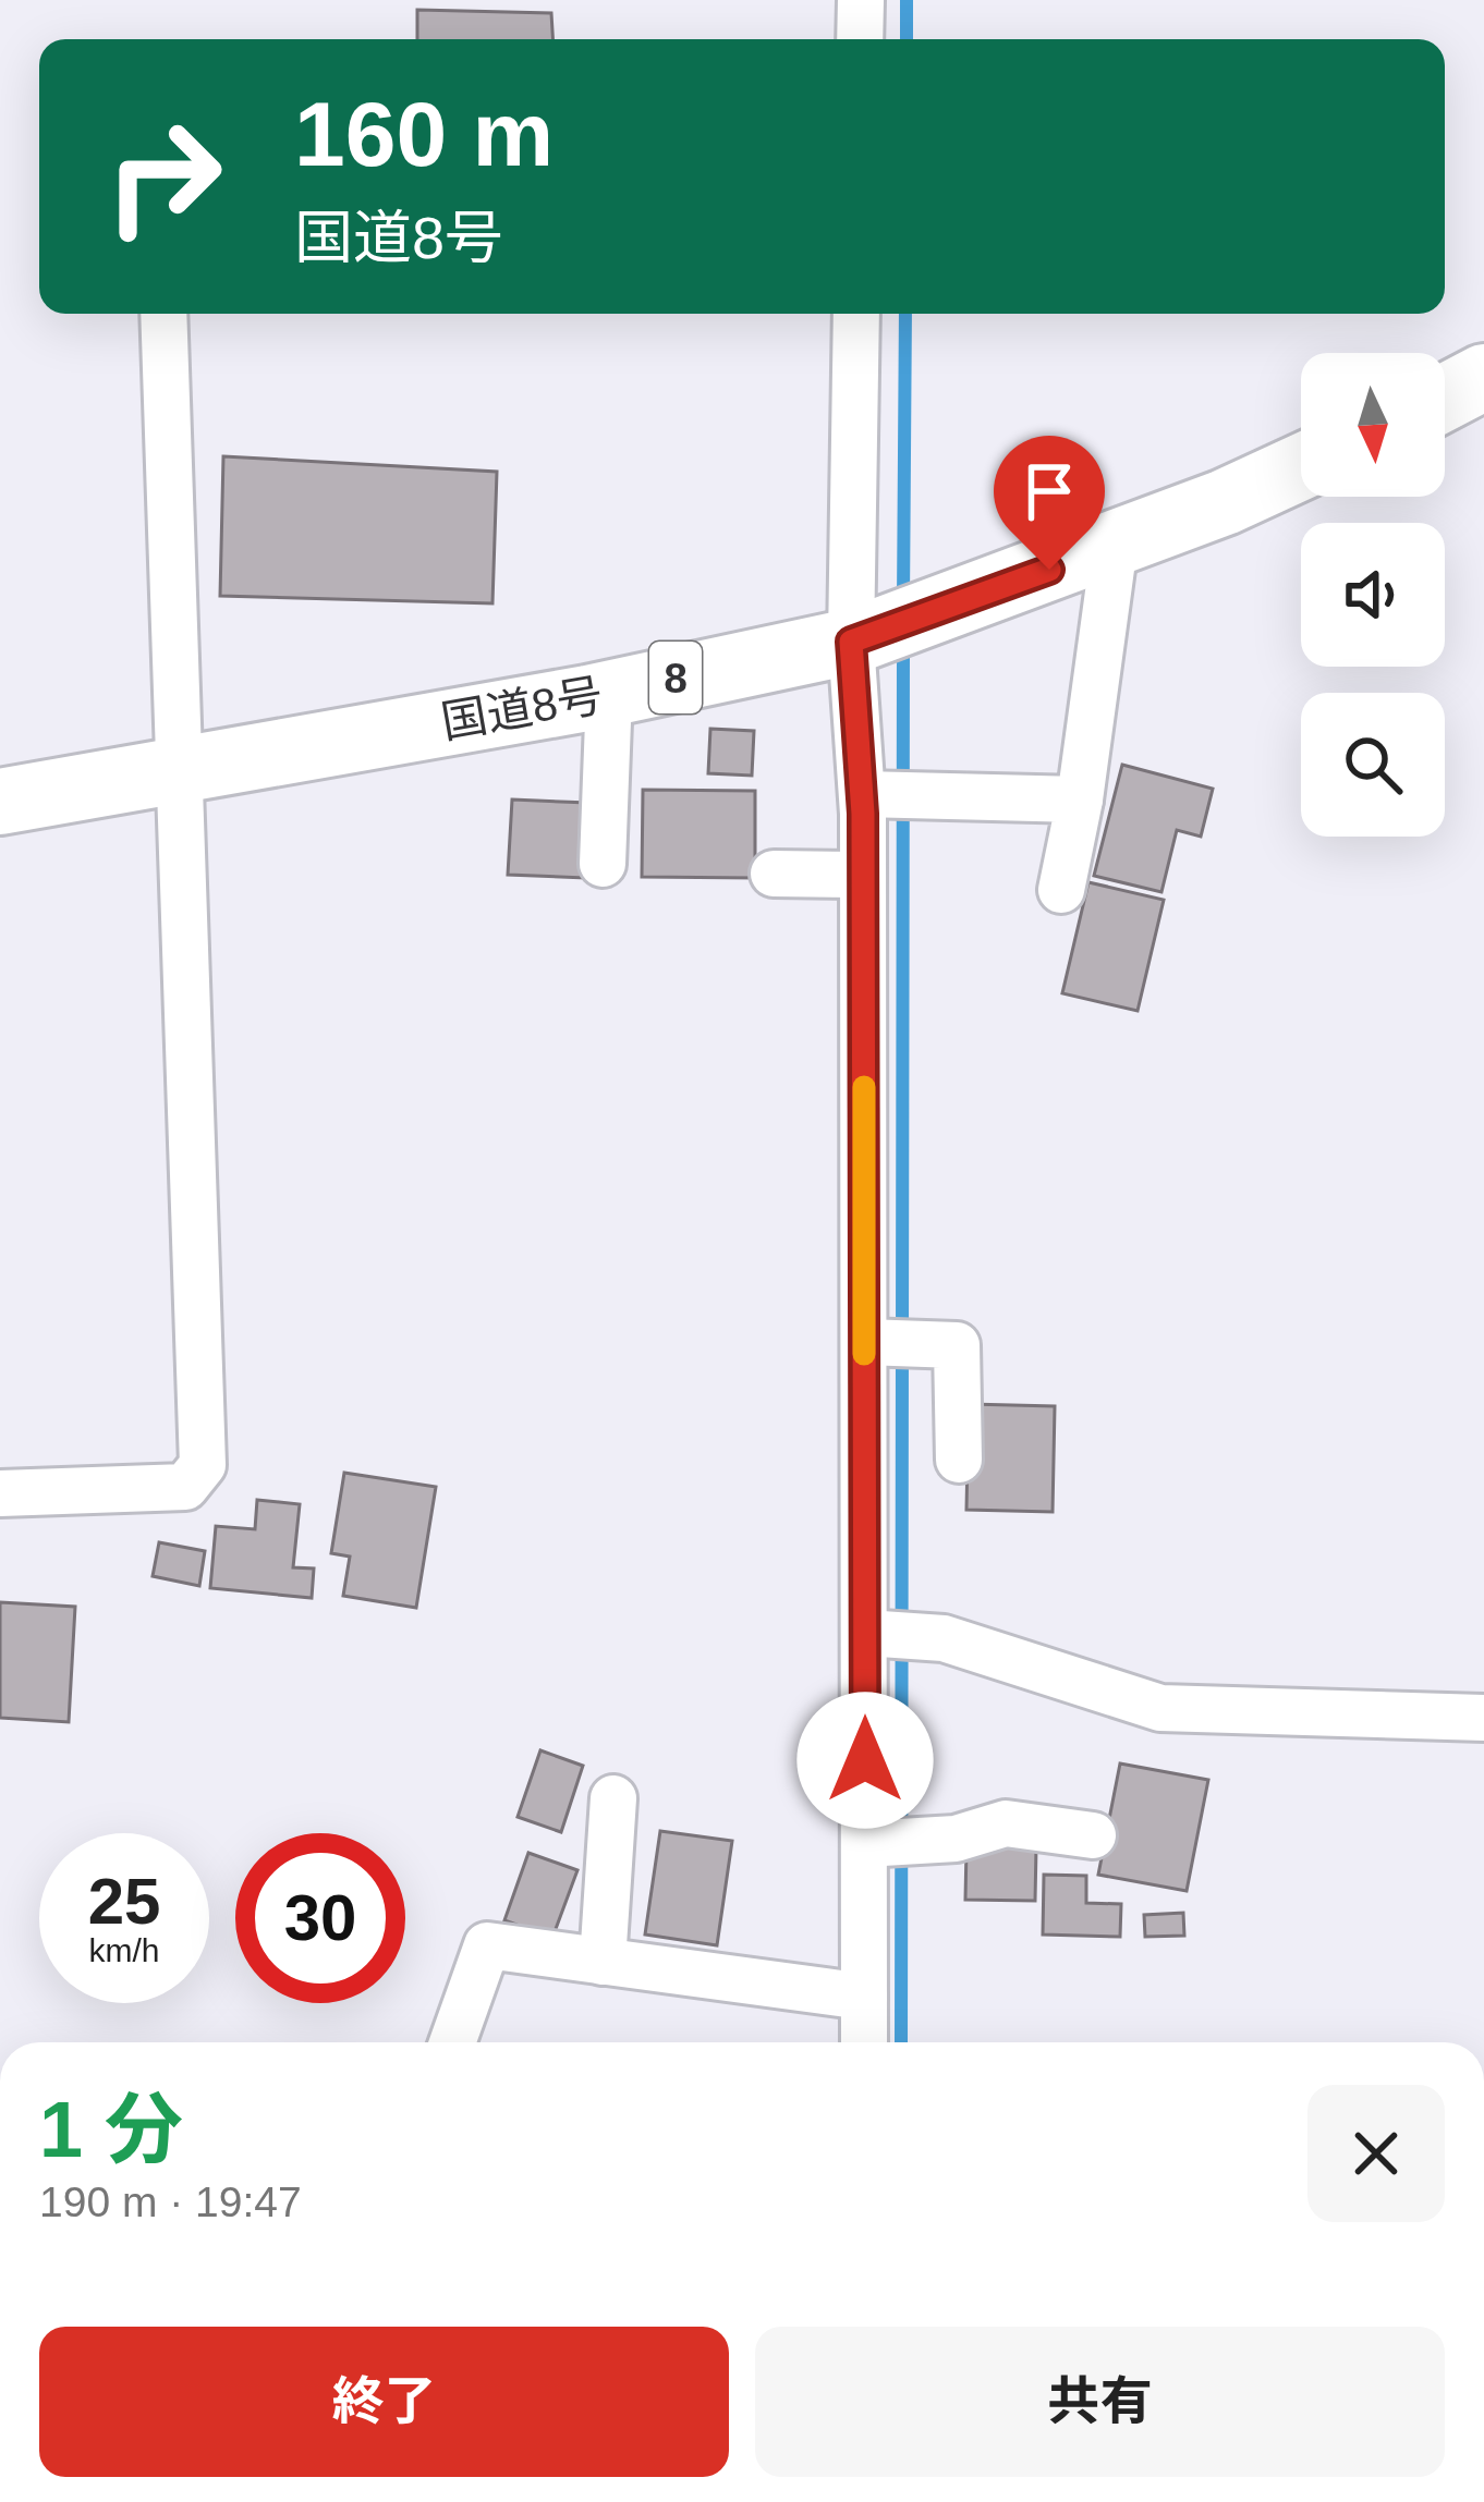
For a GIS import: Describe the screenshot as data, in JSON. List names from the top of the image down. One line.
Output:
{"streets":{"highway":["8","国道8号"]},"north":"bottom","page":{"turn":["160 m","国道8号"],"speed":"25 km/h","limit":"30","heading":["1 分","190 m · 19:47"],"buttons":["終了","共有"]}}
